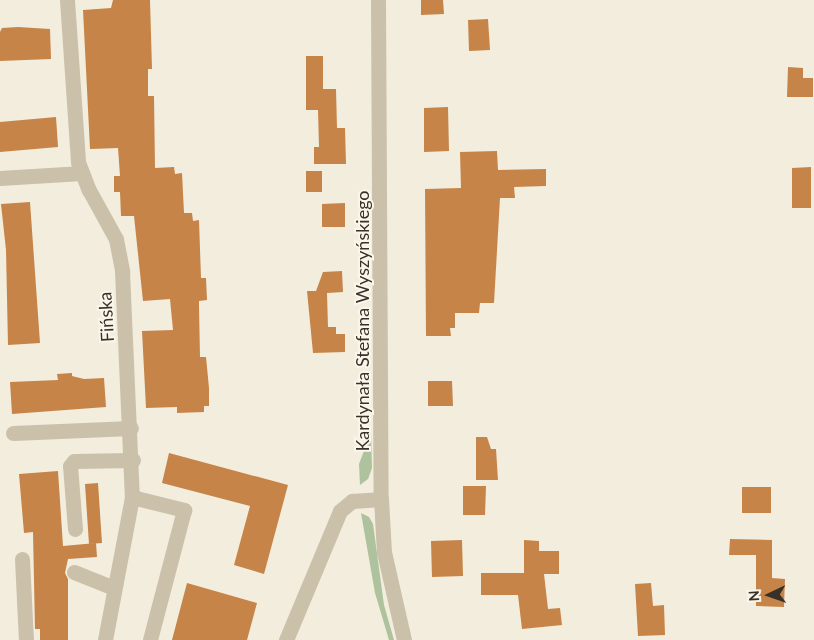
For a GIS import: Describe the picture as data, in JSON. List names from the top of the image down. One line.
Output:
{"streets":{"street":["Fińska","Kardynała Stefana Wyszyńskiego"]},"north":"left"}
